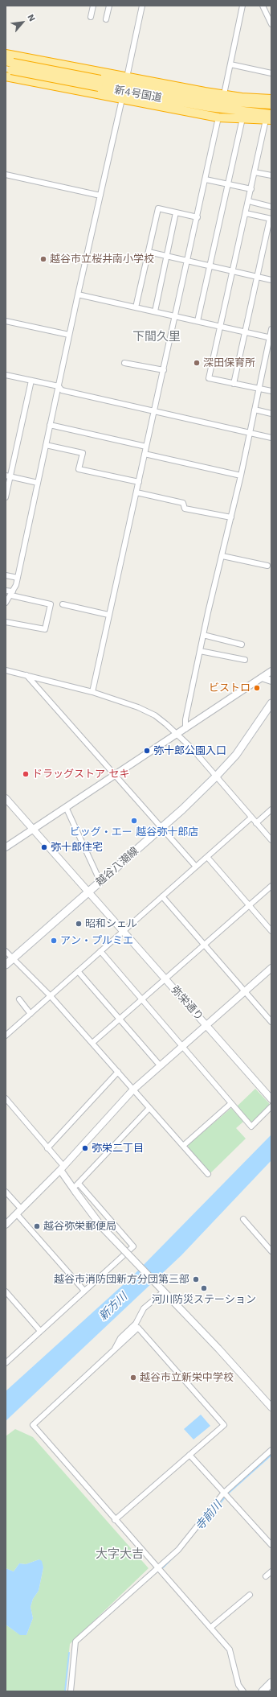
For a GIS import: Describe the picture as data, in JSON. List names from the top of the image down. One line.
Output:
{"streets":{"highway":["新4号国道"],"main road":["越谷八潮線"],"street":["弥栄通り"]},"crossings":[["越谷八潮線","弥栄通り"]],"districts":["下間久里","大字大吉"],"water":["新方川","寺前川"],"places":["越谷市立桜井南小学校","深田保育所","ビストロ","弥十郎公園入口","ドラッグストア セキ","ビッグ・エー 越谷弥十郎店","弥十郎住宅","昭和シェル","アン・プルミエ","弥栄二丁目","越谷弥栄郵便局","越谷市消防団新方分団第三部","河川防災ステーション","越谷市立新栄中学校"],"north":"top right"}
